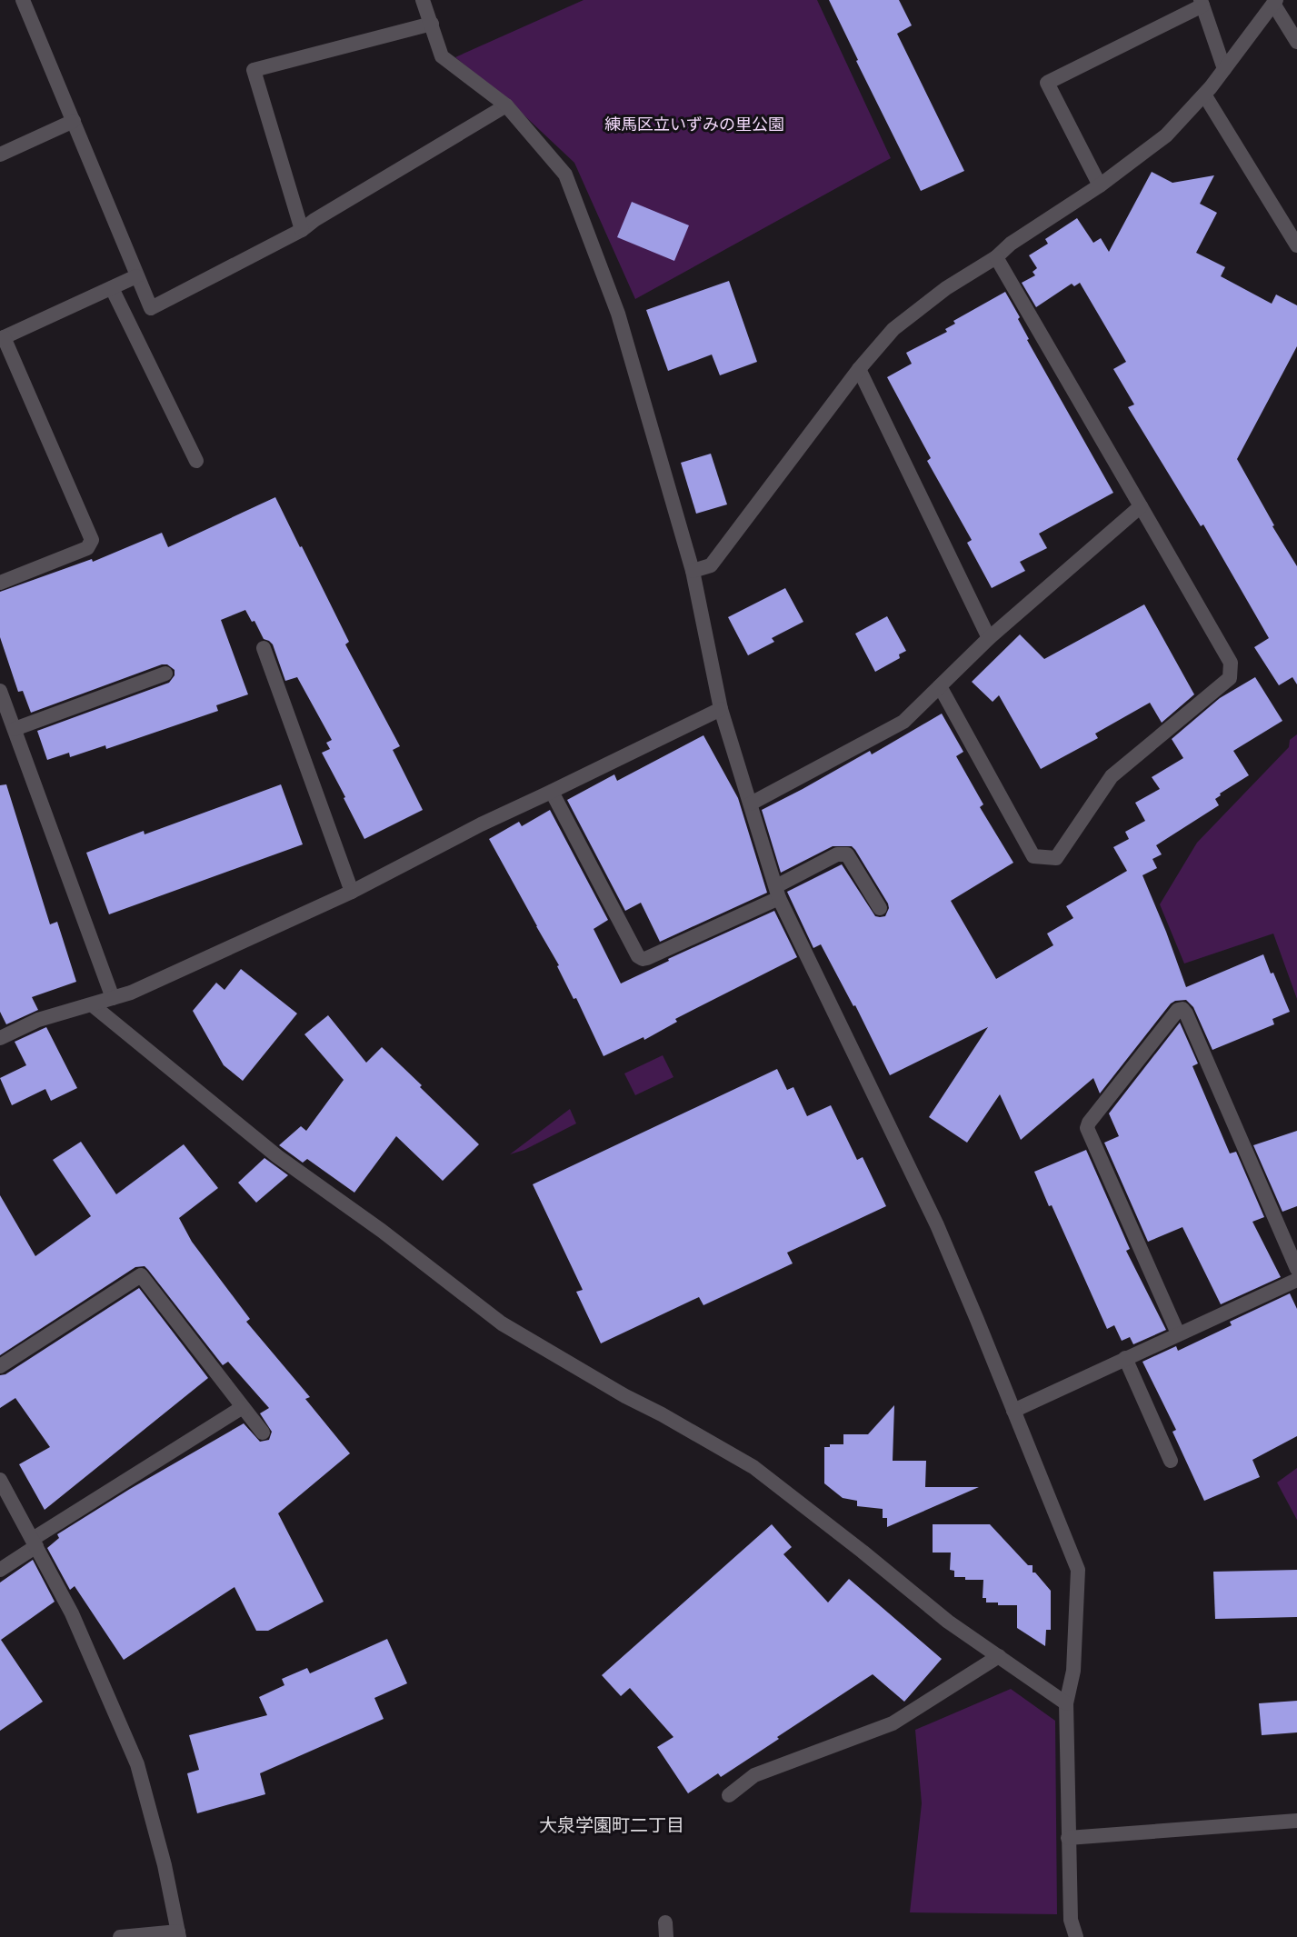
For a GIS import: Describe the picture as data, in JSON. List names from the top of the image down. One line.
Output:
{"districts":["大泉学園町二丁目"],"parks":["練馬区立いずみの里公園"]}
